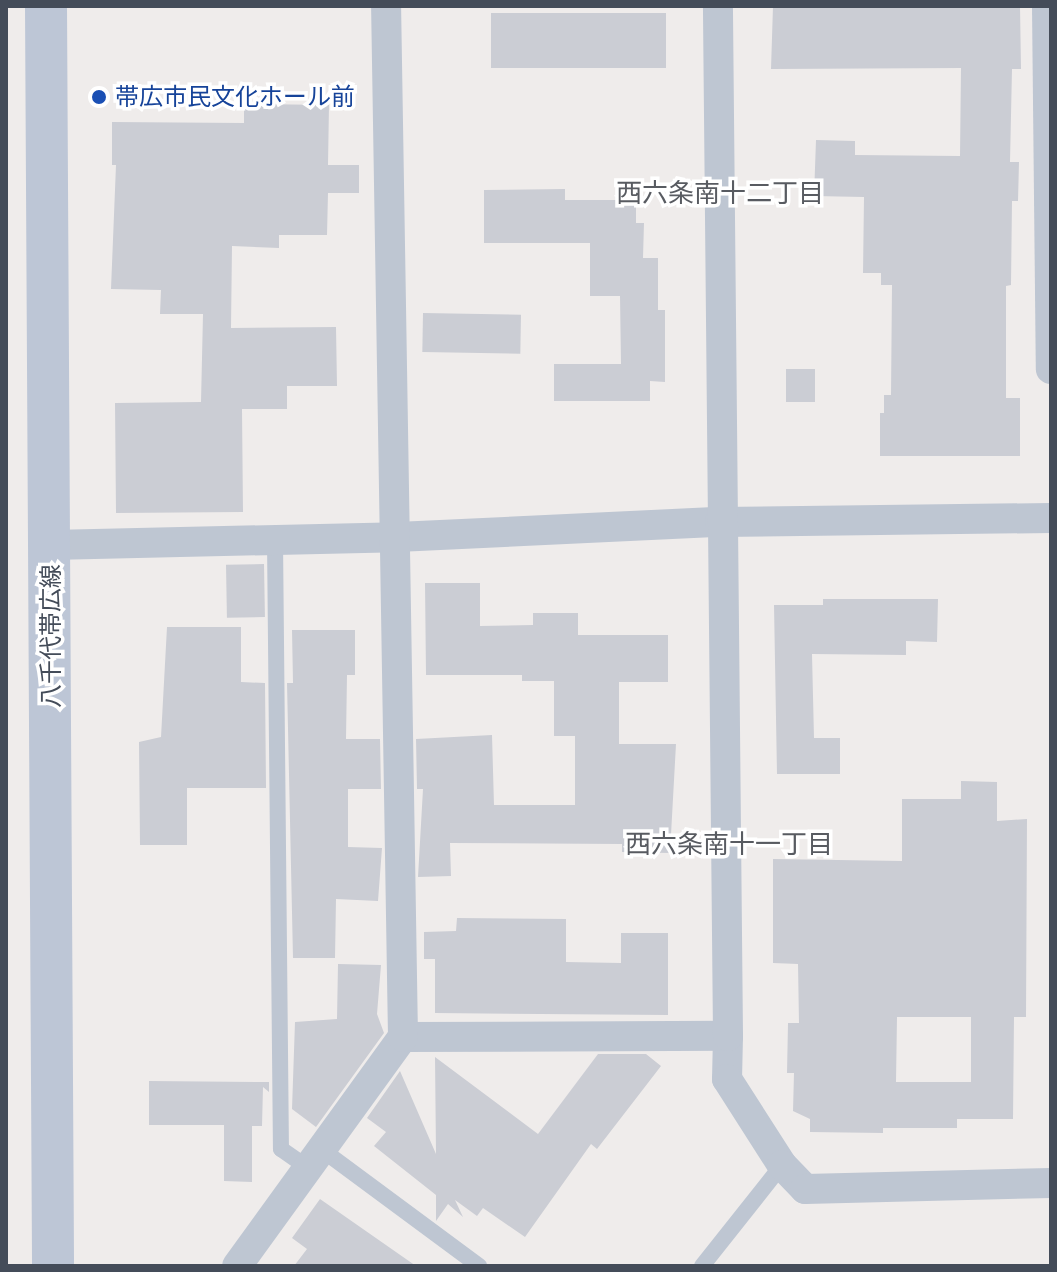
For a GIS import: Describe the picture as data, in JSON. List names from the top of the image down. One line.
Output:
{"streets":{"main road":["八千代帯広線"]},"districts":["西六条南十二丁目","西六条南十一丁目"],"places":["帯広市民文化ホール前"]}
